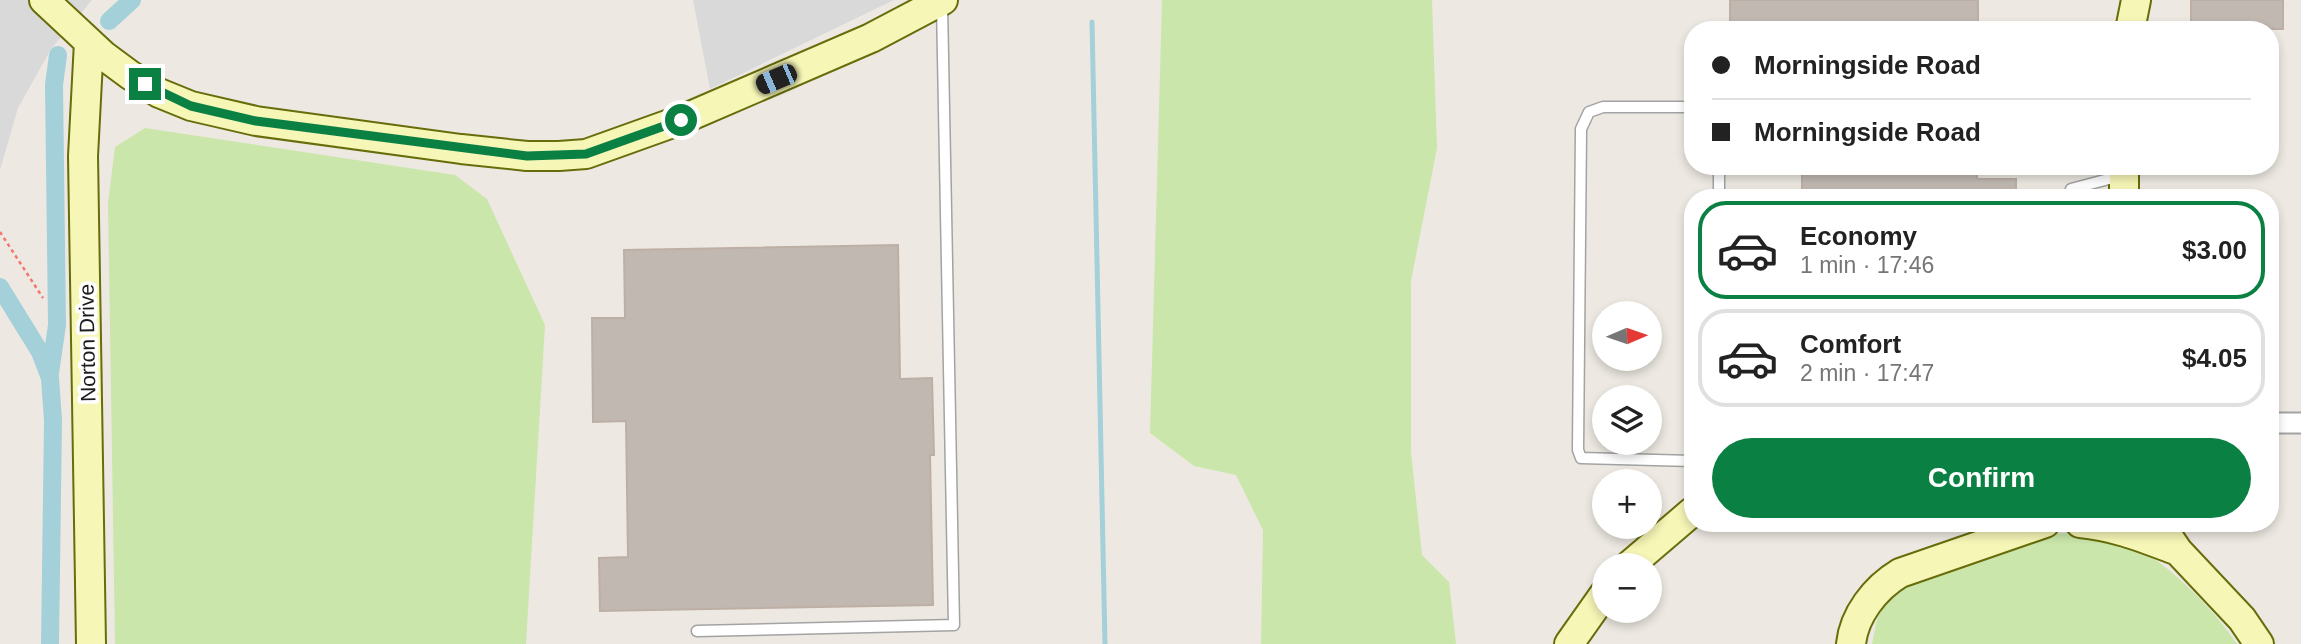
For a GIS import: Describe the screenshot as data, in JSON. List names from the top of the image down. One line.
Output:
{"streets":{"street":["Norton Drive"]},"north":"right","page":{"banner":["Morningside Road","Morningside Road"],"list":[{"name":"Economy","note":"1 min · 17:46","value":"$3.00"},{"name":"Comfort","note":"2 min · 17:47","value":"$4.05"}],"map_buttons":["+","−"],"buttons":"Confirm"}}
